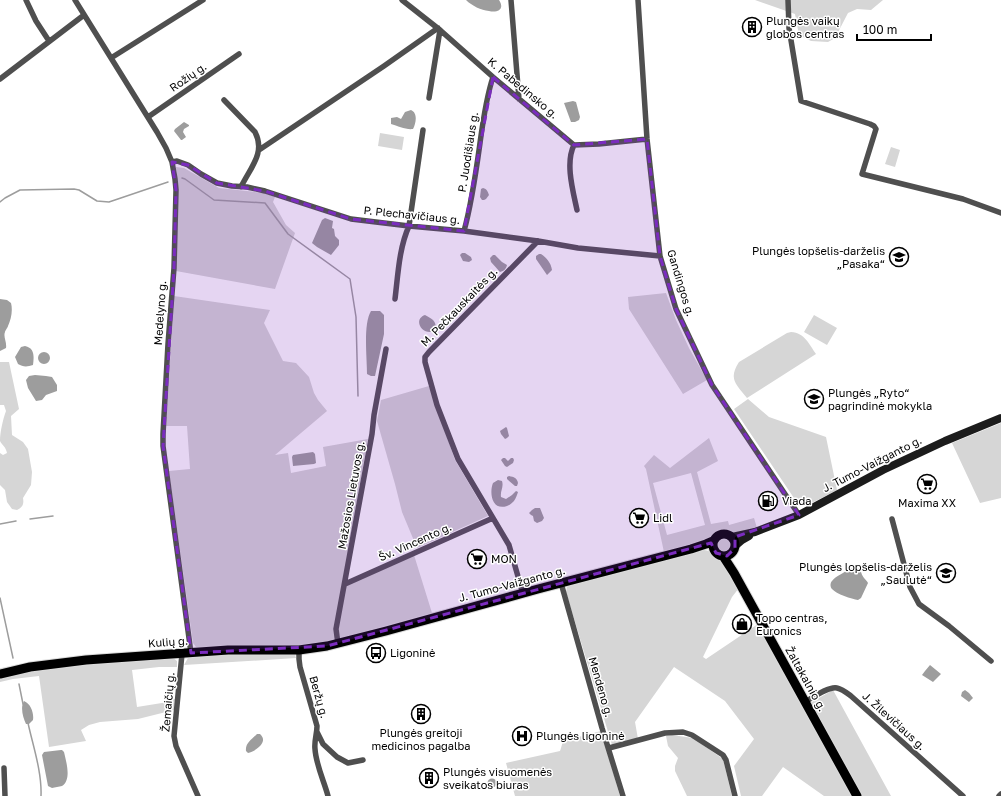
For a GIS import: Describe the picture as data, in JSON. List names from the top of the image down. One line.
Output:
{"streets":{"main road":["J. Tumo-Vaižganto g.","Kulių g.","Žaltakalnio g."],"street":["Rožių g.","K. Pabedinsko g.","P. Juodišiaus g.","P. Plechavičiaus g.","Gandingos g.","M. Pečkauskaitės g.","Medelyno g.","Mažosios Lietuvos g.","Šv. Vincento g.","Mendeno g.","Beržų g.","Žemaičių g.","J. Žilevičiaus g."]},"crossings":[["Rožių g.","Medelyno g."],["K. Pabedinsko g.","P. Juodišiaus g."],["P. Juodišiaus g.","P. Plechavičiaus g."],["P. Plechavičiaus g.","Gandingos g."],["P. Plechavičiaus g.","M. Pečkauskaitės g."],["P. Plechavičiaus g.","Medelyno g."],["Gandingos g.","J. Tumo-Vaižganto g."],["M. Pečkauskaitės g.","J. Tumo-Vaižganto g."],["M. Pečkauskaitės g.","Šv. Vincento g."],["Medelyno g.","Kulių g."],["Medelyno g.","Žemaičių g."],["J. Tumo-Vaižganto g.","Mažosios Lietuvos g."],["J. Tumo-Vaižganto g.","Kulių g."],["J. Tumo-Vaižganto g.","Žaltakalnio g."],["J. Tumo-Vaižganto g.","Mendeno g."],["Mažosios Lietuvos g.","Šv. Vincento g."],["Mažosios Lietuvos g.","Kulių g."],["Kulių g.","Beržų g."],["Kulių g.","Žemaičių g."],["Žaltakalnio g.","J. Žilevičiaus g."]],"places":{"building":["Plungės vaikų globos centras","Plungės greitoji medicinos pagalba","Plungės visuomenės sveikatos biuras"],"school or university":["Plungės lopšelis-darželis „Pasaka“","Plungės „Ryto“ pagrindinė mokykla","Plungės lopšelis-darželis „Saulutė“"],"supermarket":["Maxima XX","Lidl","MON"],"fuel station":["Viada"],"shop":["Topo centras, Euronics"],"bus stop":["Ligoninė"],"hospital":["Plungės ligoninė"]},"scale_bar":"100 m"}
